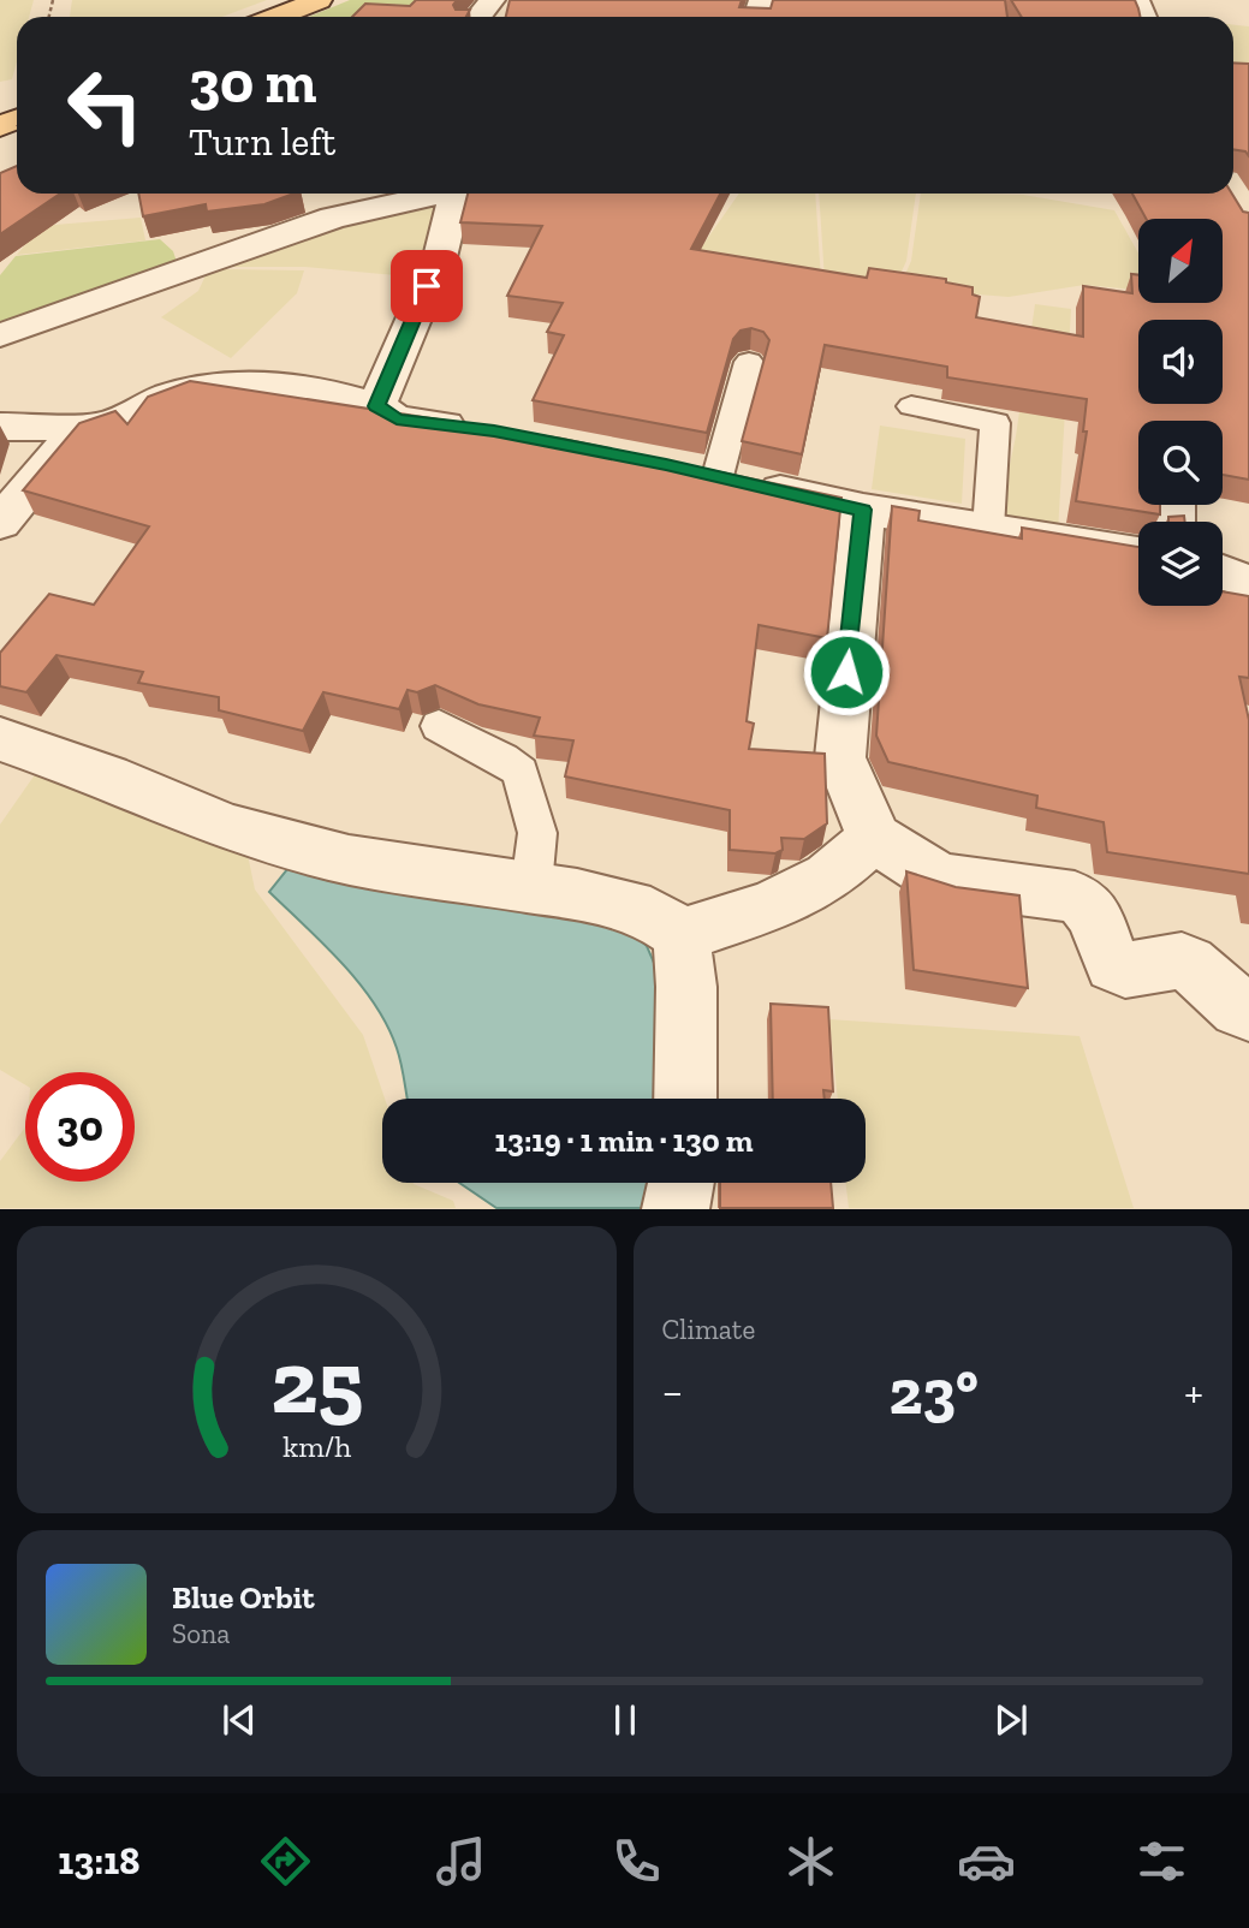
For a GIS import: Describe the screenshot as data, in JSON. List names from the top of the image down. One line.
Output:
{"north":"top right","page":{"turn":["30 m","Turn left"],"limit":"30","trip":"13:19 · 1 min · 130 m","tile":"Climate","heat":["−","23°","+"],"song":["Blue Orbit","Sona"],"tabs":"13:18","gauge":["25","km/h"]}}
